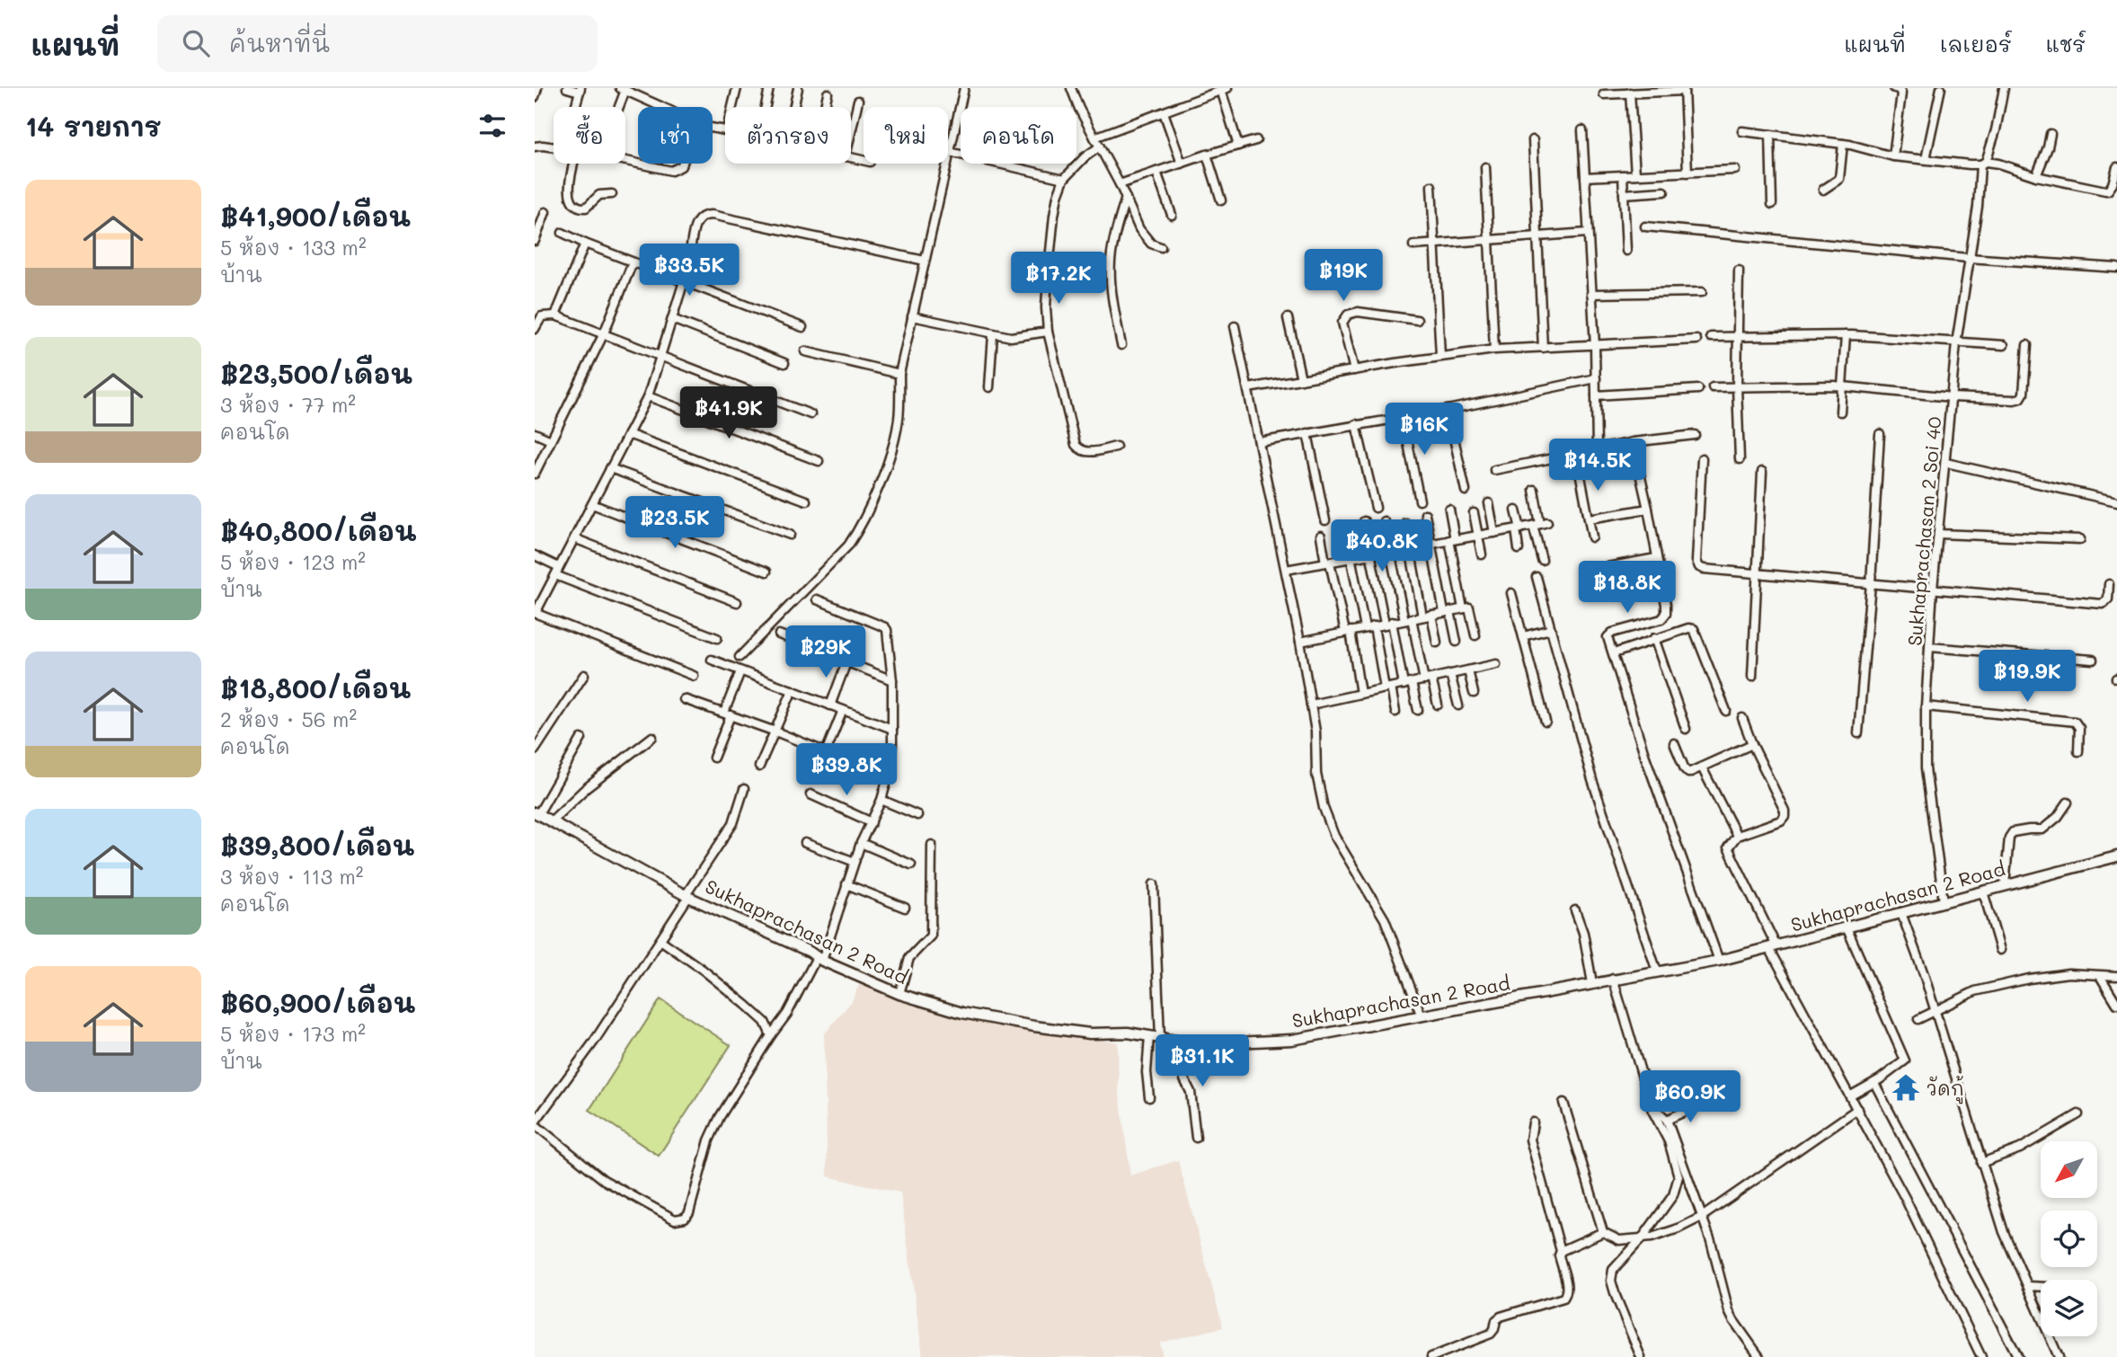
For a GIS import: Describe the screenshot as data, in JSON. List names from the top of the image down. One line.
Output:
{"streets":{"street":["Sukhaprachasan 2 Soi 40","Sukhaprachasan 2 Road"]},"crossings":[["Sukhaprachasan 2 Soi 40","Sukhaprachasan 2 Road"]],"places":{"temple":["วัดกู้"]},"north":"bottom left","page":{"header":"แผนที่","search":"ค้นหาที่นี่","nav":["แผนที่","เลเยอร์","แชร์"],"heading":"14 รายการ","chip":["ซื้อ","เช่า","ตัวกรอง","ใหม่","คอนโด"],"list":[{"name":"฿41,900/เดือน","note":"5 ห้อง · 133 m² · บ้าน"},{"name":"฿23,500/เดือน","note":"3 ห้อง · 77 m² · คอนโด"},{"name":"฿40,800/เดือน","note":"5 ห้อง · 123 m² · บ้าน"},{"name":"฿18,800/เดือน","note":"2 ห้อง · 56 m² · คอนโด"},{"name":"฿39,800/เดือน","note":"3 ห้อง · 113 m² · คอนโด"},{"name":"฿60,900/เดือน","note":"5 ห้อง · 173 m² · บ้าน"}],"price":["฿33.5K","฿19K","฿17.2K","฿41.9K","฿16K","฿14.5K","฿23.5K","฿40.8K","฿18.8K","฿29K","฿19.9K","฿39.8K","฿31.1K","฿60.9K"]}}
